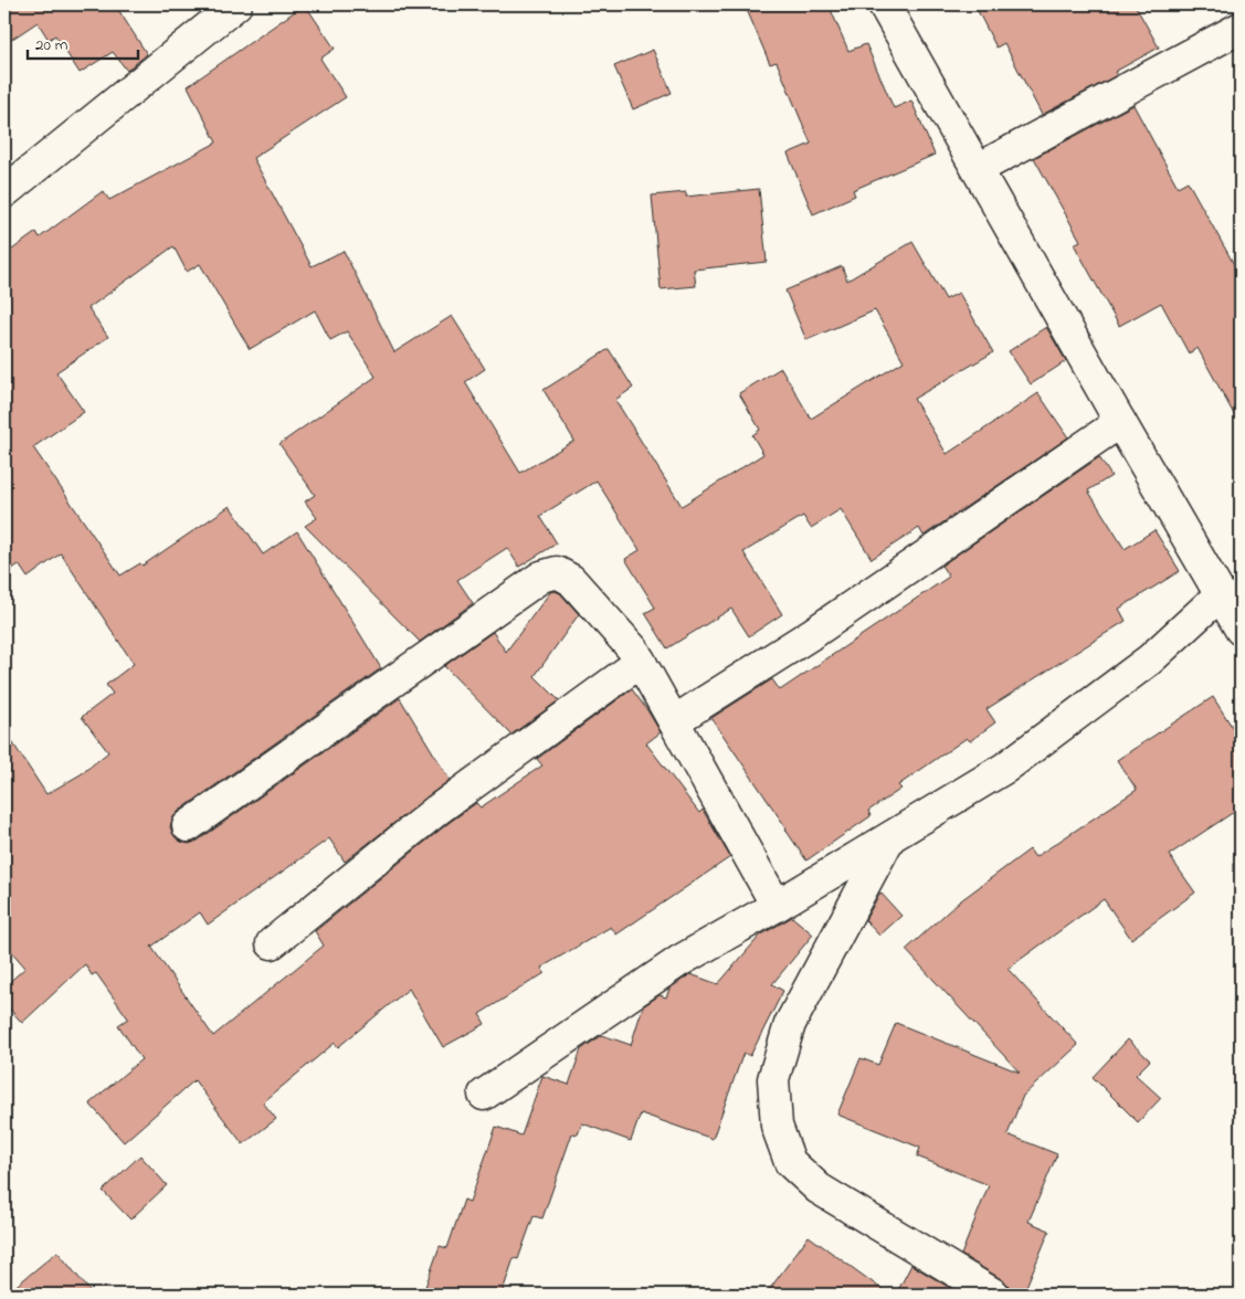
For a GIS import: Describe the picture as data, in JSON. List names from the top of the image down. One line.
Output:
{"scale_bar":"20 m"}
